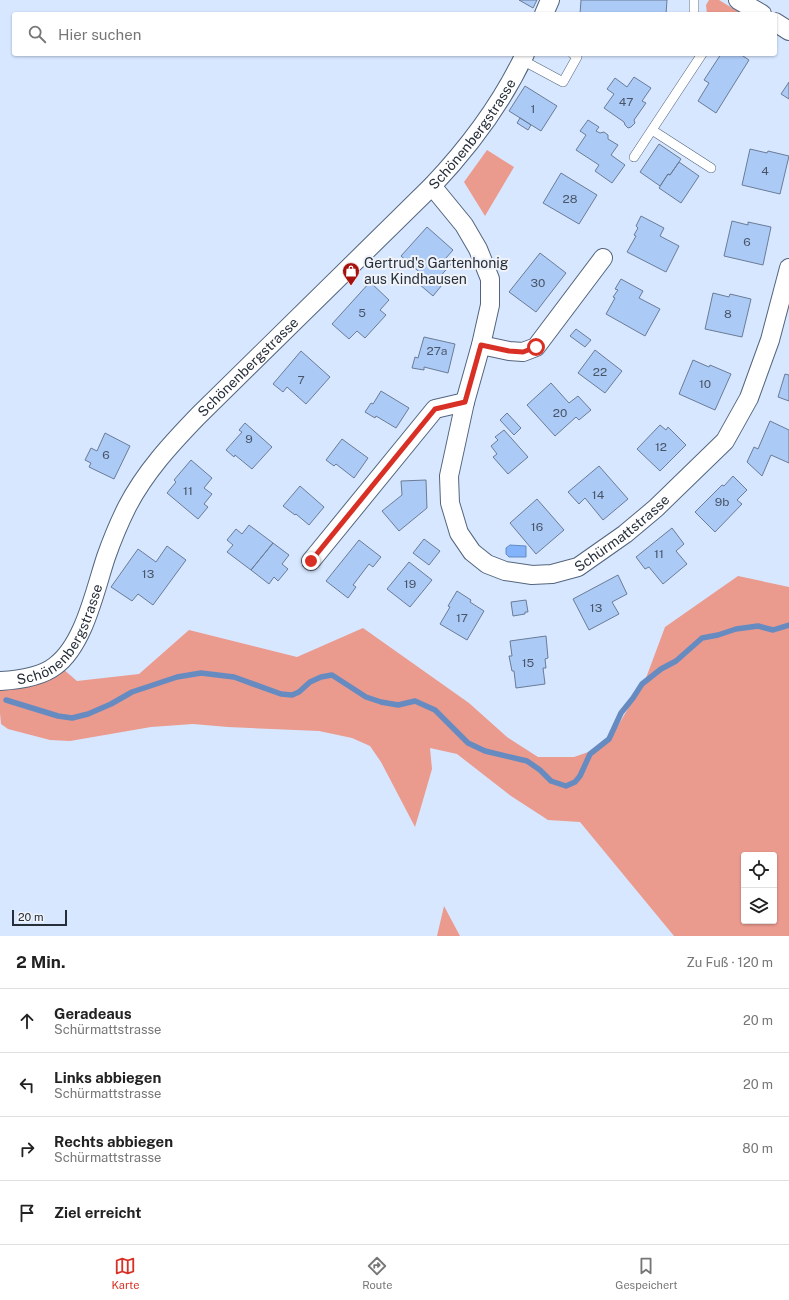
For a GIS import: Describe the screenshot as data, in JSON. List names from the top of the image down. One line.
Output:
{"streets":{"street":["Schönenbergstrasse","Schürmattstrasse"]},"crossings":[["Schönenbergstrasse","Schürmattstrasse"]],"places":{"shop":["Gertrud's Gartenhonig aus Kindhausen"]},"house_numbers":["47","1","4","28","6","30","5","8","27a","22","7","10","20","9","12","6","11","14","9b","16","11","13","19","13","17","15"],"scale_bar":"20 m","page":{"search":"Hier suchen","scale":"20 m","heading":["2 Min.","Zu Fuß · 120 m"],"list":[["Geradeaus","Schürmattstrasse","20 m"],["Links abbiegen","Schürmattstrasse","20 m"],["Rechts abbiegen","Schürmattstrasse","80 m"],"Ziel erreicht"],"nav":["Karte","Route","Gespeichert"]}}
